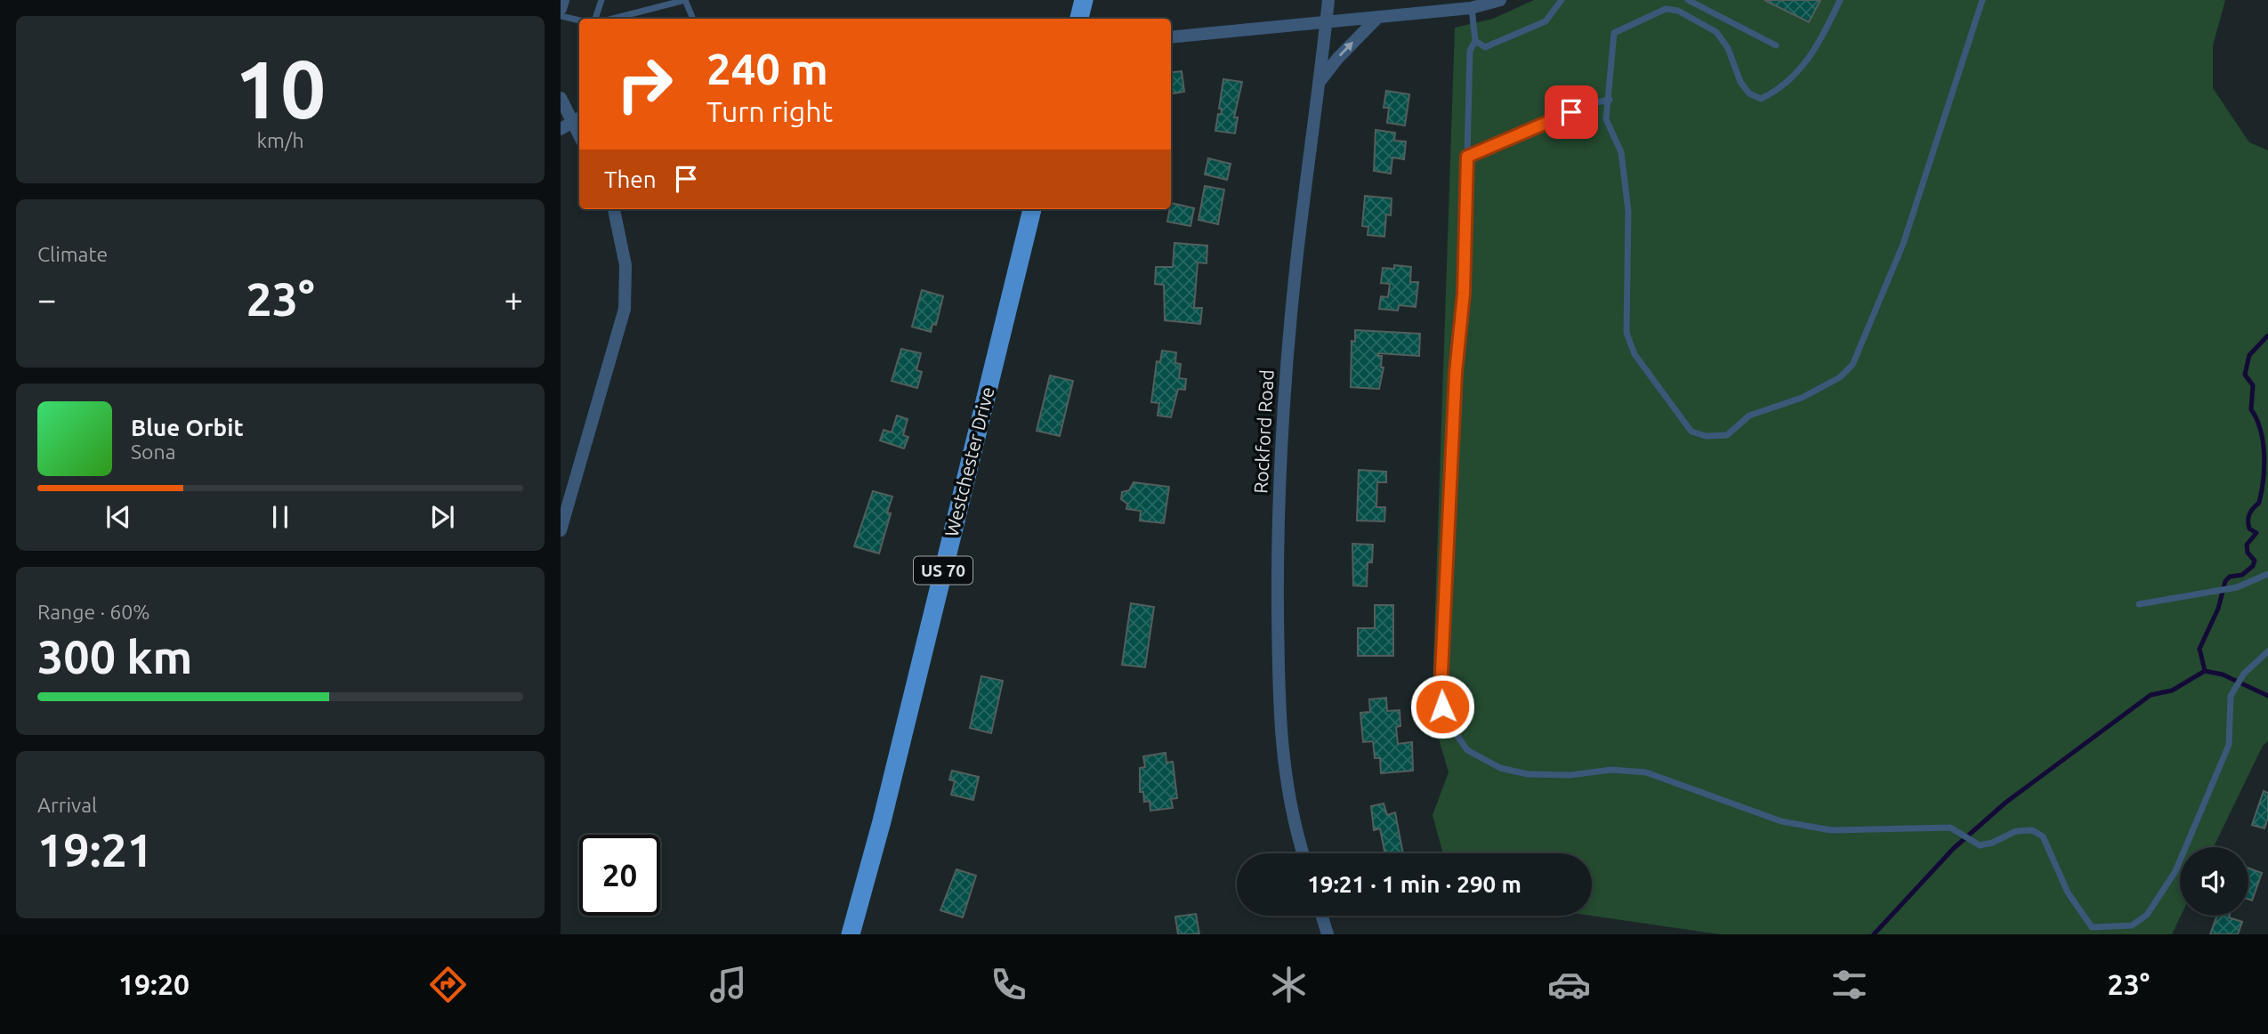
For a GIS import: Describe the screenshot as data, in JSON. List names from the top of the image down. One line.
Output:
{"streets":{"main road":["Westchester Drive","US 70"],"street":["Rockford Road"]},"page":{"tile":[["10","km/h"],"Climate",["Range · 60%","300 km"],["Arrival","19:21"]],"turn":["240 m","Turn right"],"then":"Then","heat":["−","23°","+"],"song":["Blue Orbit","Sona"],"limit":"20","trip":"19:21 · 1 min · 290 m","tabs":["19:20","23°"]}}
